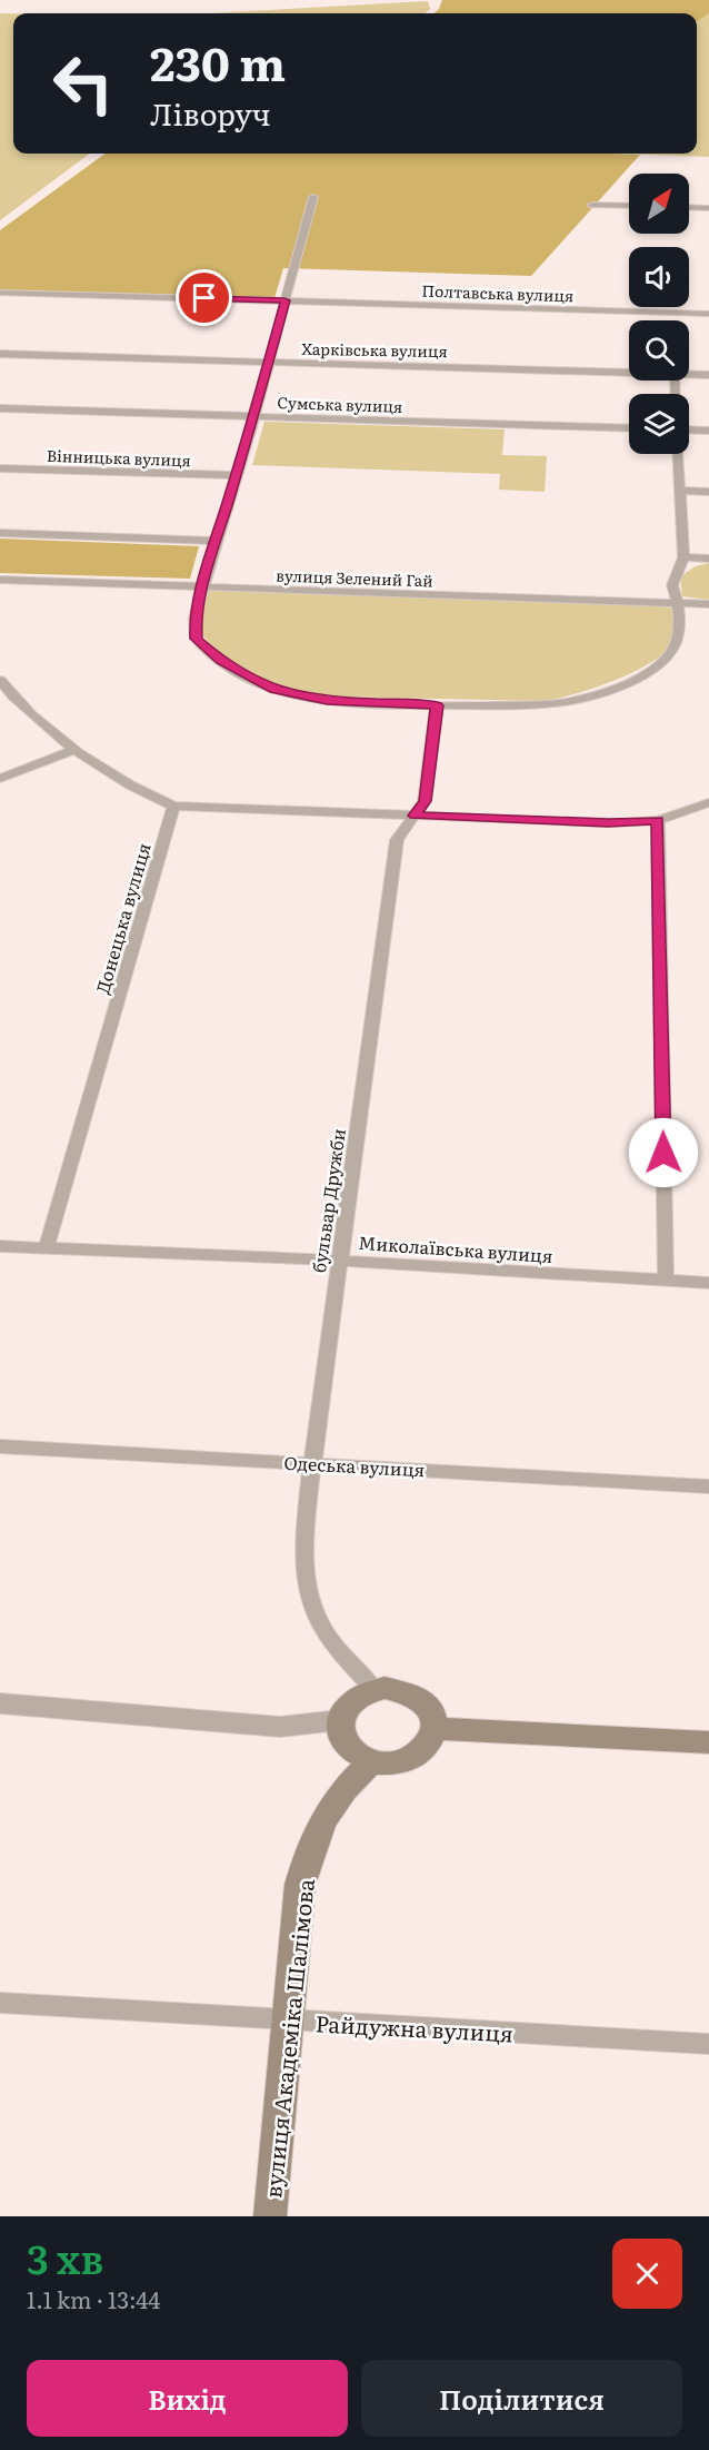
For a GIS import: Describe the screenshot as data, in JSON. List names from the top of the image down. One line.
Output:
{"streets":{"main road":["вулиця Академіка Шалімова"],"street":["Полтавська вулиця","Харківська вулиця","Сумська вулиця","Вінницька вулиця","вулиця Зелений Гай","Донецька вулиця","бульвар Дружби","Миколаївська вулиця","Одеська вулиця","Райдужна вулиця"]},"crossings":[["Донецька вулиця","Миколаївська вулиця"],["бульвар Дружби","Миколаївська вулиця"],["бульвар Дружби","Одеська вулиця"],["бульвар Дружби","вулиця Академіка Шалімова"],["Райдужна вулиця","вулиця Академіка Шалімова"]],"north":"top right","page":{"turn":["230 m","Ліворуч"],"heading":["3 хв","1.1 km · 13:44"],"buttons":["Вихід","Поділитися"]}}
